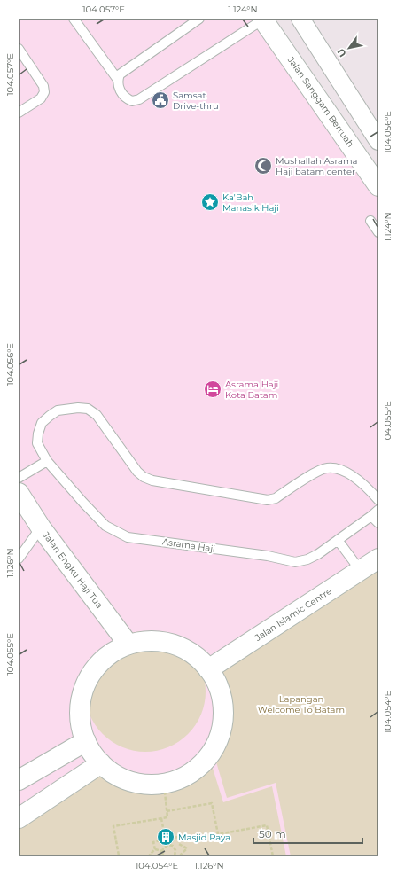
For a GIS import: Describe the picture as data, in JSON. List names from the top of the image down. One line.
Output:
{"streets":{"street":["Jalan Sanggam Bertuah","Jalan Engku Haji Tua","Jalan Islamic Centre"],"lane":["Asrama Haji"]},"parks":["Lapangan Welcome To Batam"],"places":{"public building":["Samsat Drive-thru"],"mosque":["Mushallah Asrama Haji batam center"],"place":["Ka'Bah Manasik Haji"],"hotel":["Asrama Haji Kota Batam"],"building":["Masjid Raya"]},"scale_bar":"50 m","north":"bottom left","coordinates":["104.057°E","1.124°N","104.056°E","104.055°E","1.126°N","104.054°E"]}
